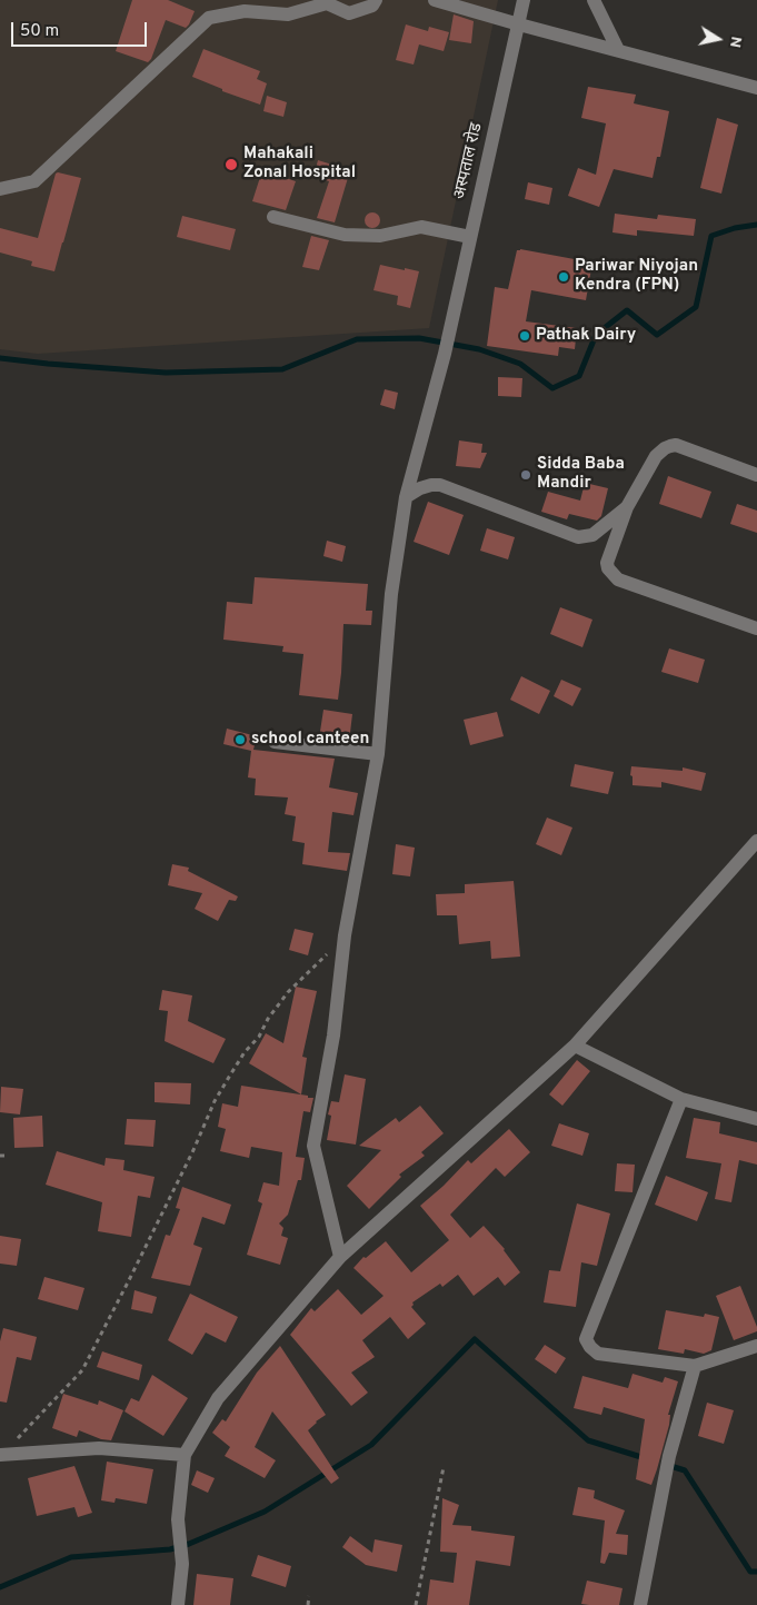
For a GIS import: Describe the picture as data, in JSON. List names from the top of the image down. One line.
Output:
{"streets":{"street":["अस्पताल रोड"]},"places":["Mahakali Zonal Hospital","Pariwar Niyojan Kendra (FPN)","Pathak Dairy","Sidda Baba Mandir","school canteen"],"scale_bar":"50 m","north":"right"}
